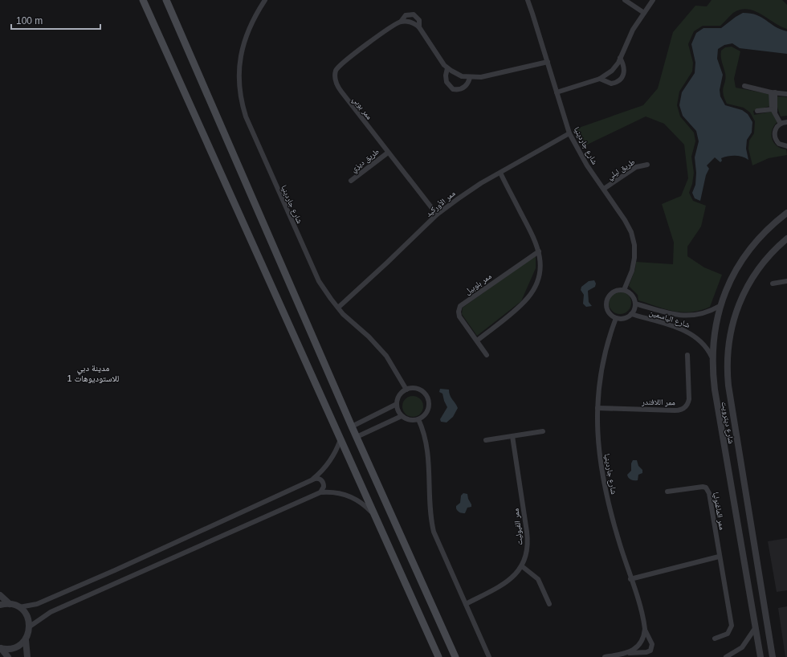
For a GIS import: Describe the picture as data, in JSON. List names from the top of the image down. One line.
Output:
{"streets":{"street":["ممر بوبي","شارع جاردينيا","طريق ديزي","طريق ليلي","ممر الأوركيد","ممر بلوبيل","شارع الياسمين","ممر اللافندر","شارع ديترويت","ممر الماغنوليا","ممر الفيوليت"]},"crossings":[["ممر بوبي","شارع جاردينيا"],["ممر بوبي","طريق ديزي"],["ممر بوبي","ممر الأوركيد"],["شارع جاردينيا","طريق ليلي"],["شارع جاردينيا","ممر الأوركيد"],["شارع جاردينيا","شارع الياسمين"],["شارع جاردينيا","ممر اللافندر"],["شارع الياسمين","شارع ديترويت"]],"districts":["مدينة دبي للاستوديوهات 1"],"scale_bar":"100 m"}
